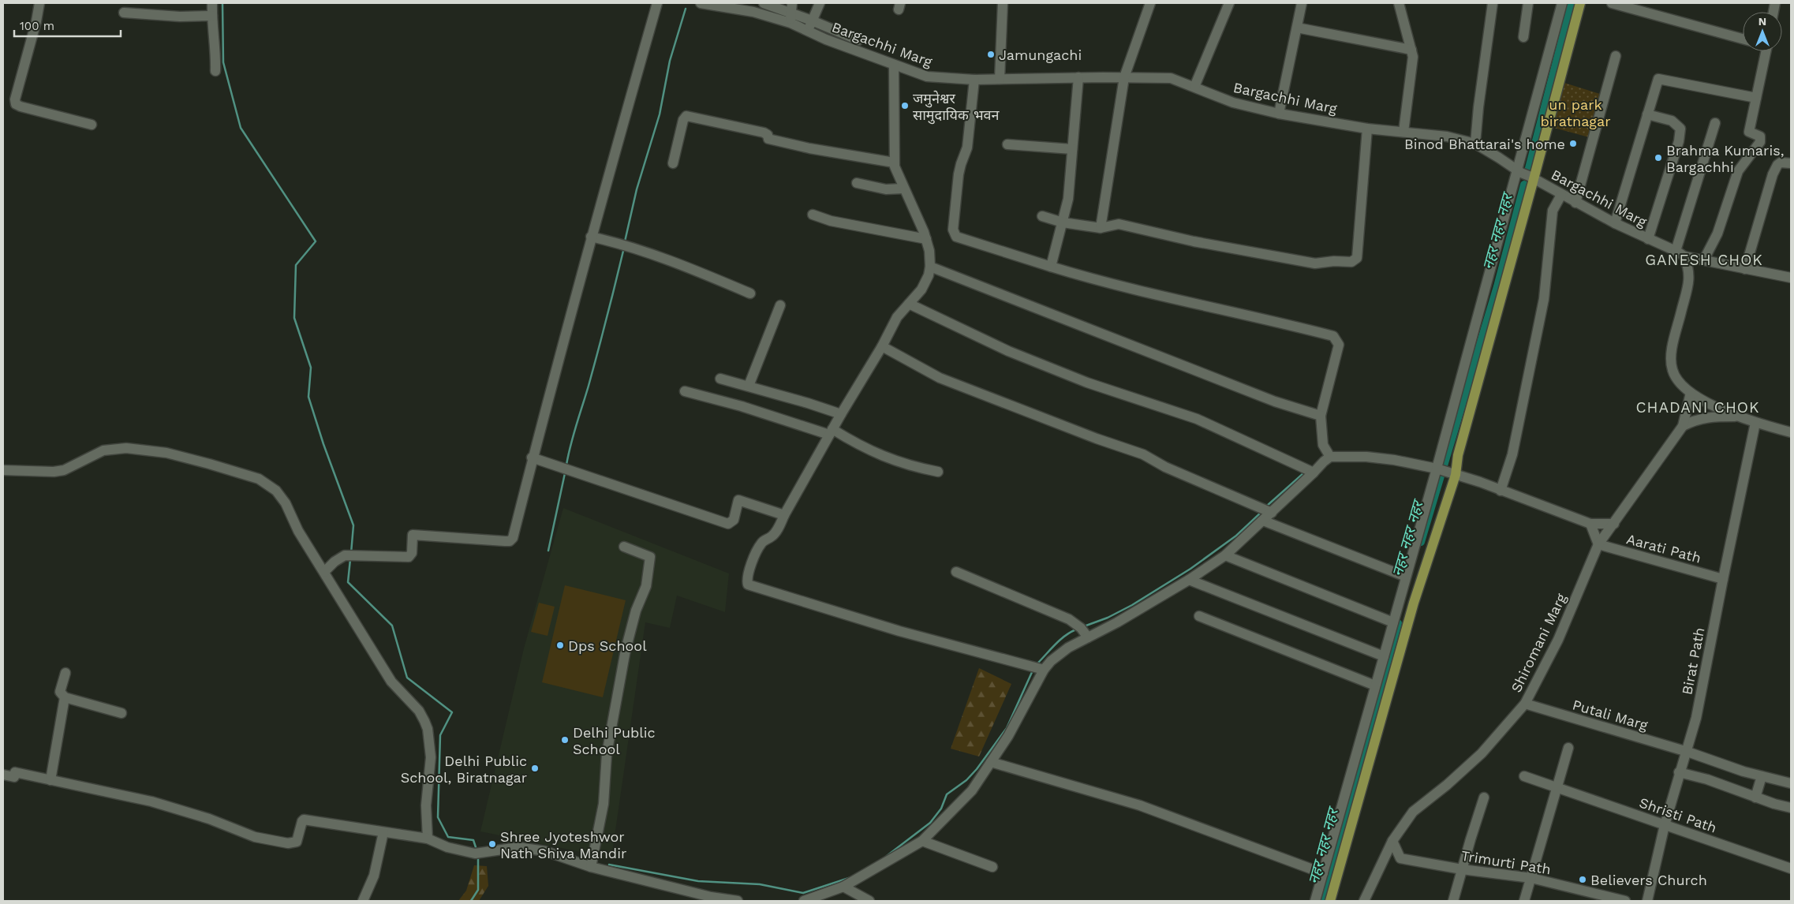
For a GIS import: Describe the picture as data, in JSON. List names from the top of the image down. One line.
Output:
{"streets":{"street":["Bargachhi Marg","Aarati Path","Shiromani Marg","Birat Path","Putali Marg","Shristi Path","Trimurti Path"]},"crossings":[["Aarati Path","Shiromani Marg"],["Aarati Path","Birat Path"],["Shiromani Marg","Putali Marg"],["Birat Path","Putali Marg"],["Birat Path","Shristi Path"]],"districts":["GANESH CHOK","CHADANI CHOK"],"water":["नहर नहर नहर"],"parks":["un park biratnagar"],"places":["Jamungachi","जमुनेश्वर सामुदायिक भवन","Binod Bhattarai's home","Brahma Kumaris, Bargachhi","Dps School","Delhi Public School","Delhi Public School, Biratnagar","Shree Jyoteshwor Nath Shiva Mandir","Believers Church"],"scale_bar":"100 m","north":"top"}
